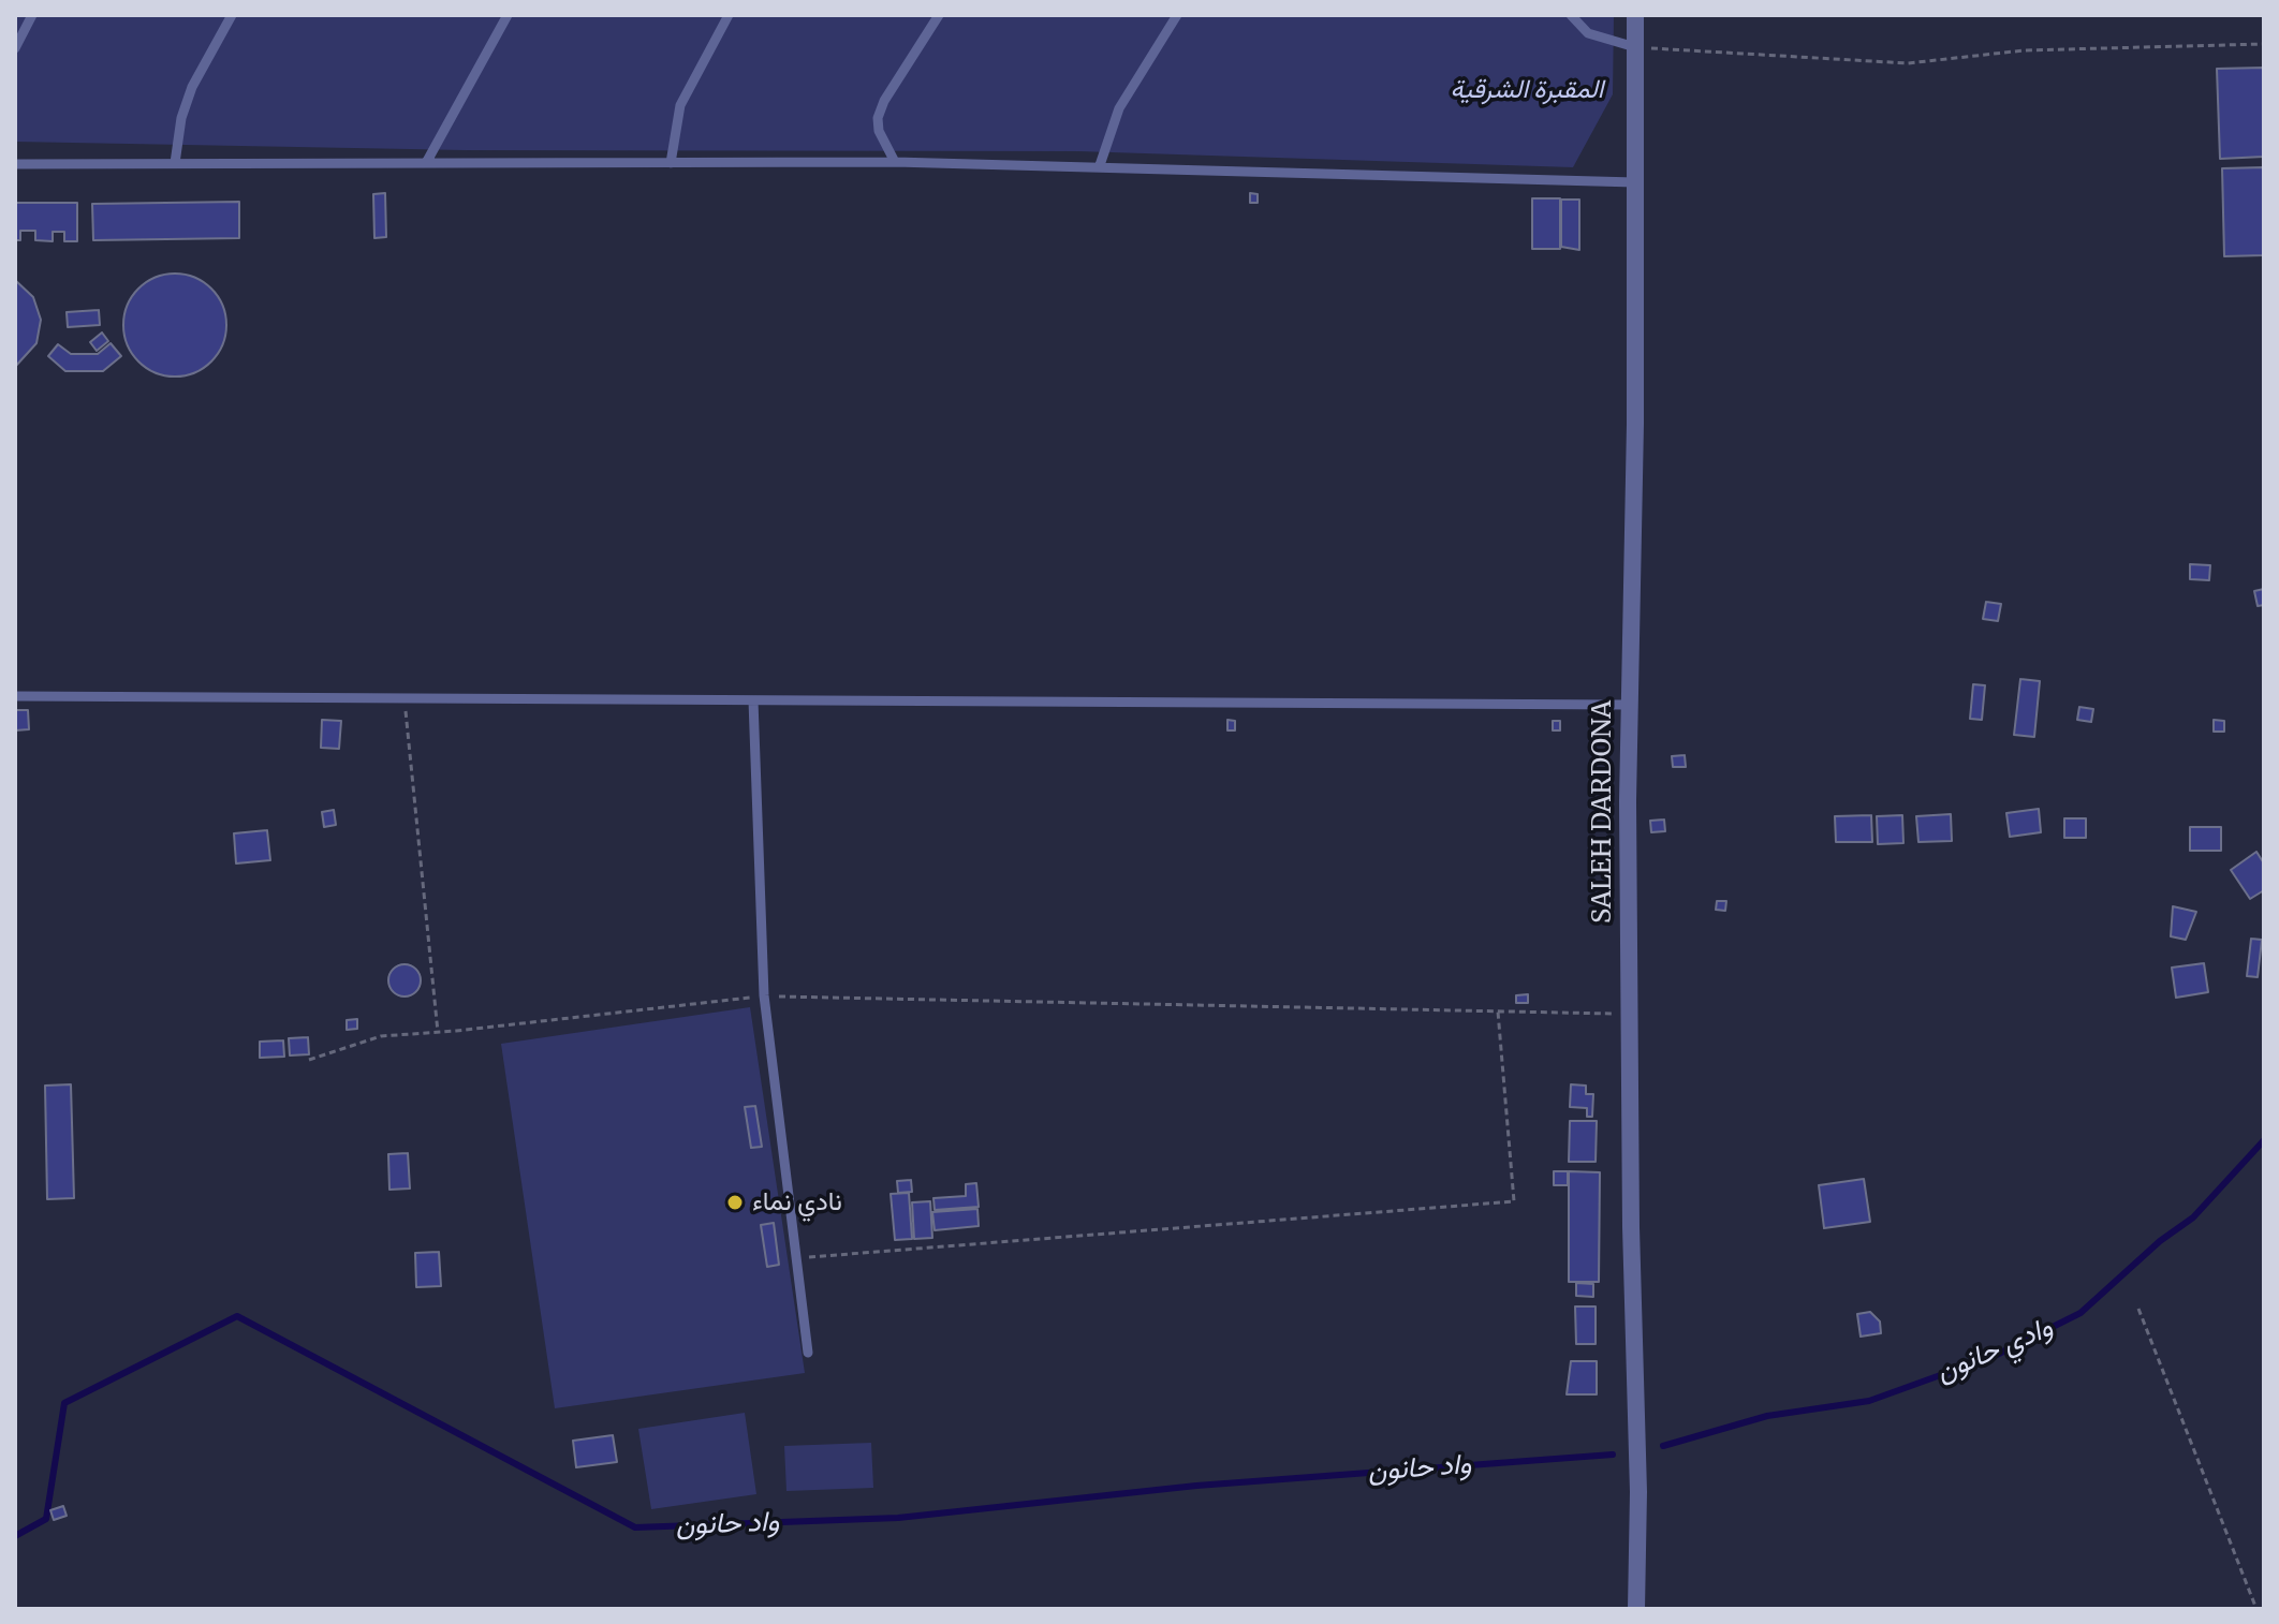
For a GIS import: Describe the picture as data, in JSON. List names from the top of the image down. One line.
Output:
{"streets":{"street":["SALEH DARDONA"]},"water":["وادي حانون","واد حانون"],"parks":["المقبرة الشرقية"],"places":["نادي نماء"]}
